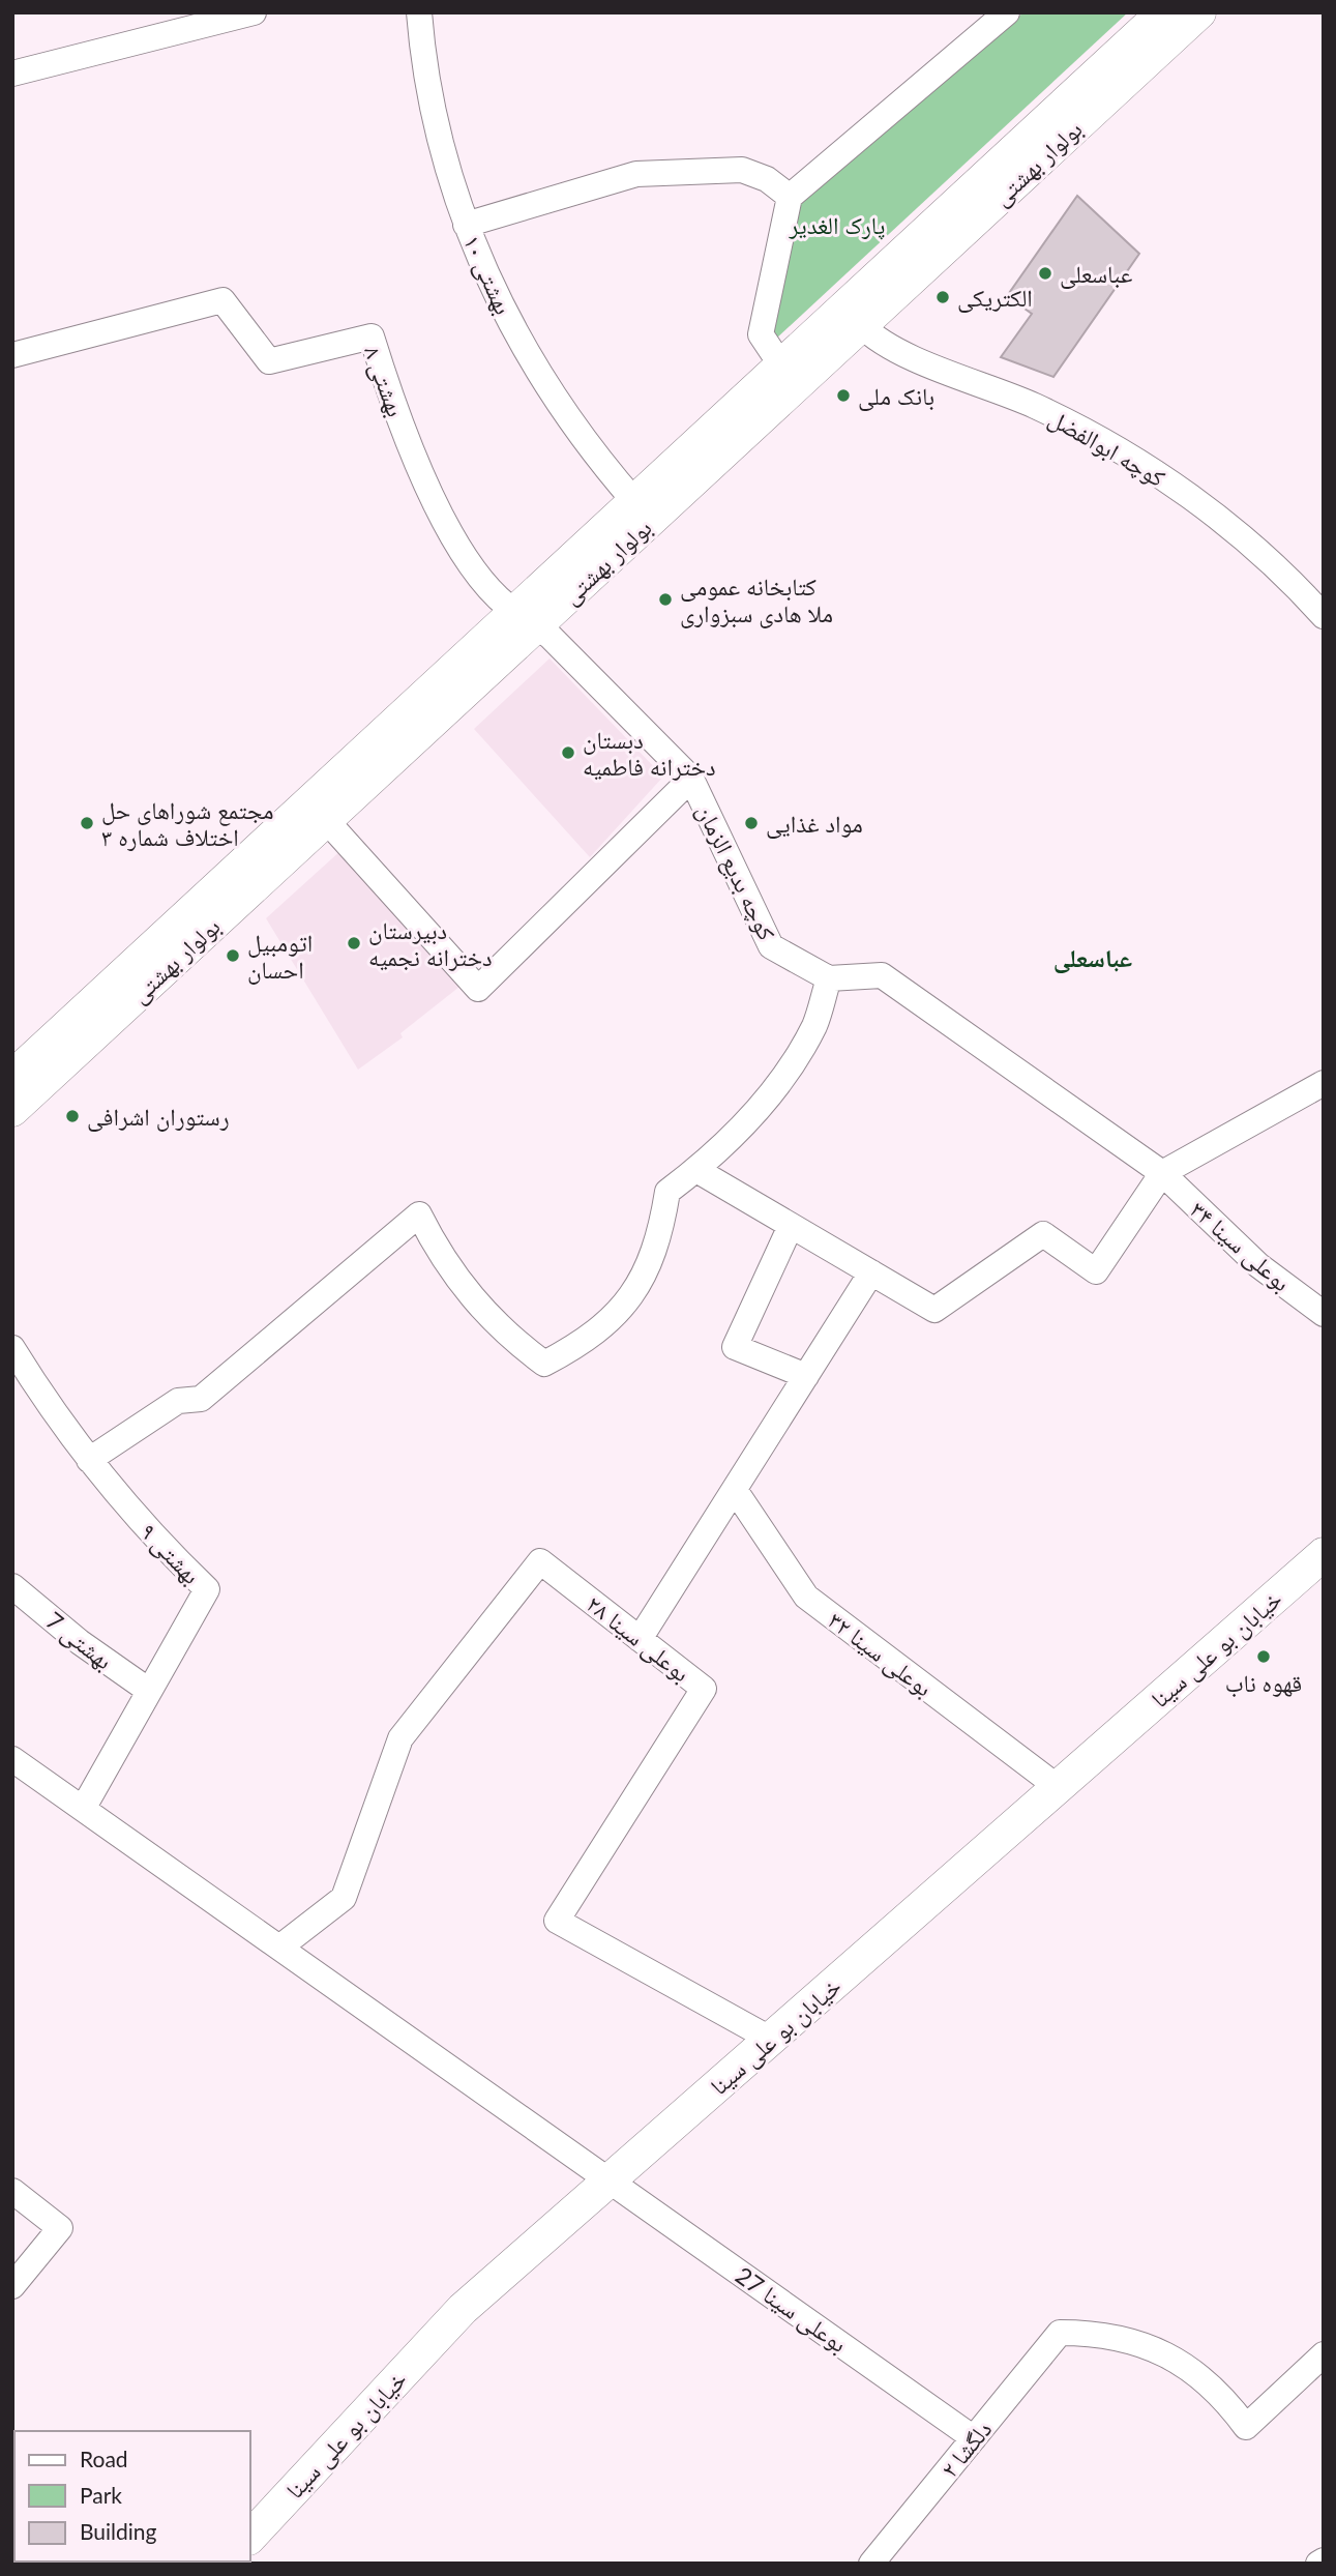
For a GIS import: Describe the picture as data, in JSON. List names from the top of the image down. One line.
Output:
{"streets":{"main road":["بولوار بهشتی","خیابان بو علی سینا"],"street":["بهشتی ۱۰","بهشتی ۸","کوچه ابوالفضل","کوچه بدیع الزمان","بوعلی سینا ۳۴","بهشتی ۹","بوعلی سینا ۲۸","بهشتی 7","بوعلی سینا ۳۲","بوعلی سینا 27","دلگشا ۲"]},"crossings":[["بولوار بهشتی","بهشتی ۱۰"],["بولوار بهشتی","بهشتی ۸"],["بولوار بهشتی","کوچه ابوالفضل"],["بولوار بهشتی","کوچه بدیع الزمان"],["بهشتی ۸","کوچه بدیع الزمان"],["کوچه بدیع الزمان","بوعلی سینا ۳۴"],["بهشتی ۹","بهشتی 7"],["بهشتی ۹","بوعلی سینا 27"],["بوعلی سینا ۲۸","خیابان بو علی سینا"],["بوعلی سینا ۲۸","بوعلی سینا 27"],["خیابان بو علی سینا","بوعلی سینا ۳۲"],["خیابان بو علی سینا","بوعلی سینا 27"],["بوعلی سینا 27","دلگشا ۲"]],"districts":["عباسعلی"],"parks":["پارک الغدیر"],"places":["عباسعلی","الکتریکی","بانک ملی","کتابخانه عمومی ملا هادی سبزواری","دبستان دخترانه فاطمیه","مجتمع شوراهای حل اختلاف شماره ۳","مواد غذایی","دبیرستان دخترانه نجمیه","اتومبیل احسان","رستوران اشرافی","قهوه ناب"],"legend":["Road","Park","Building"]}
